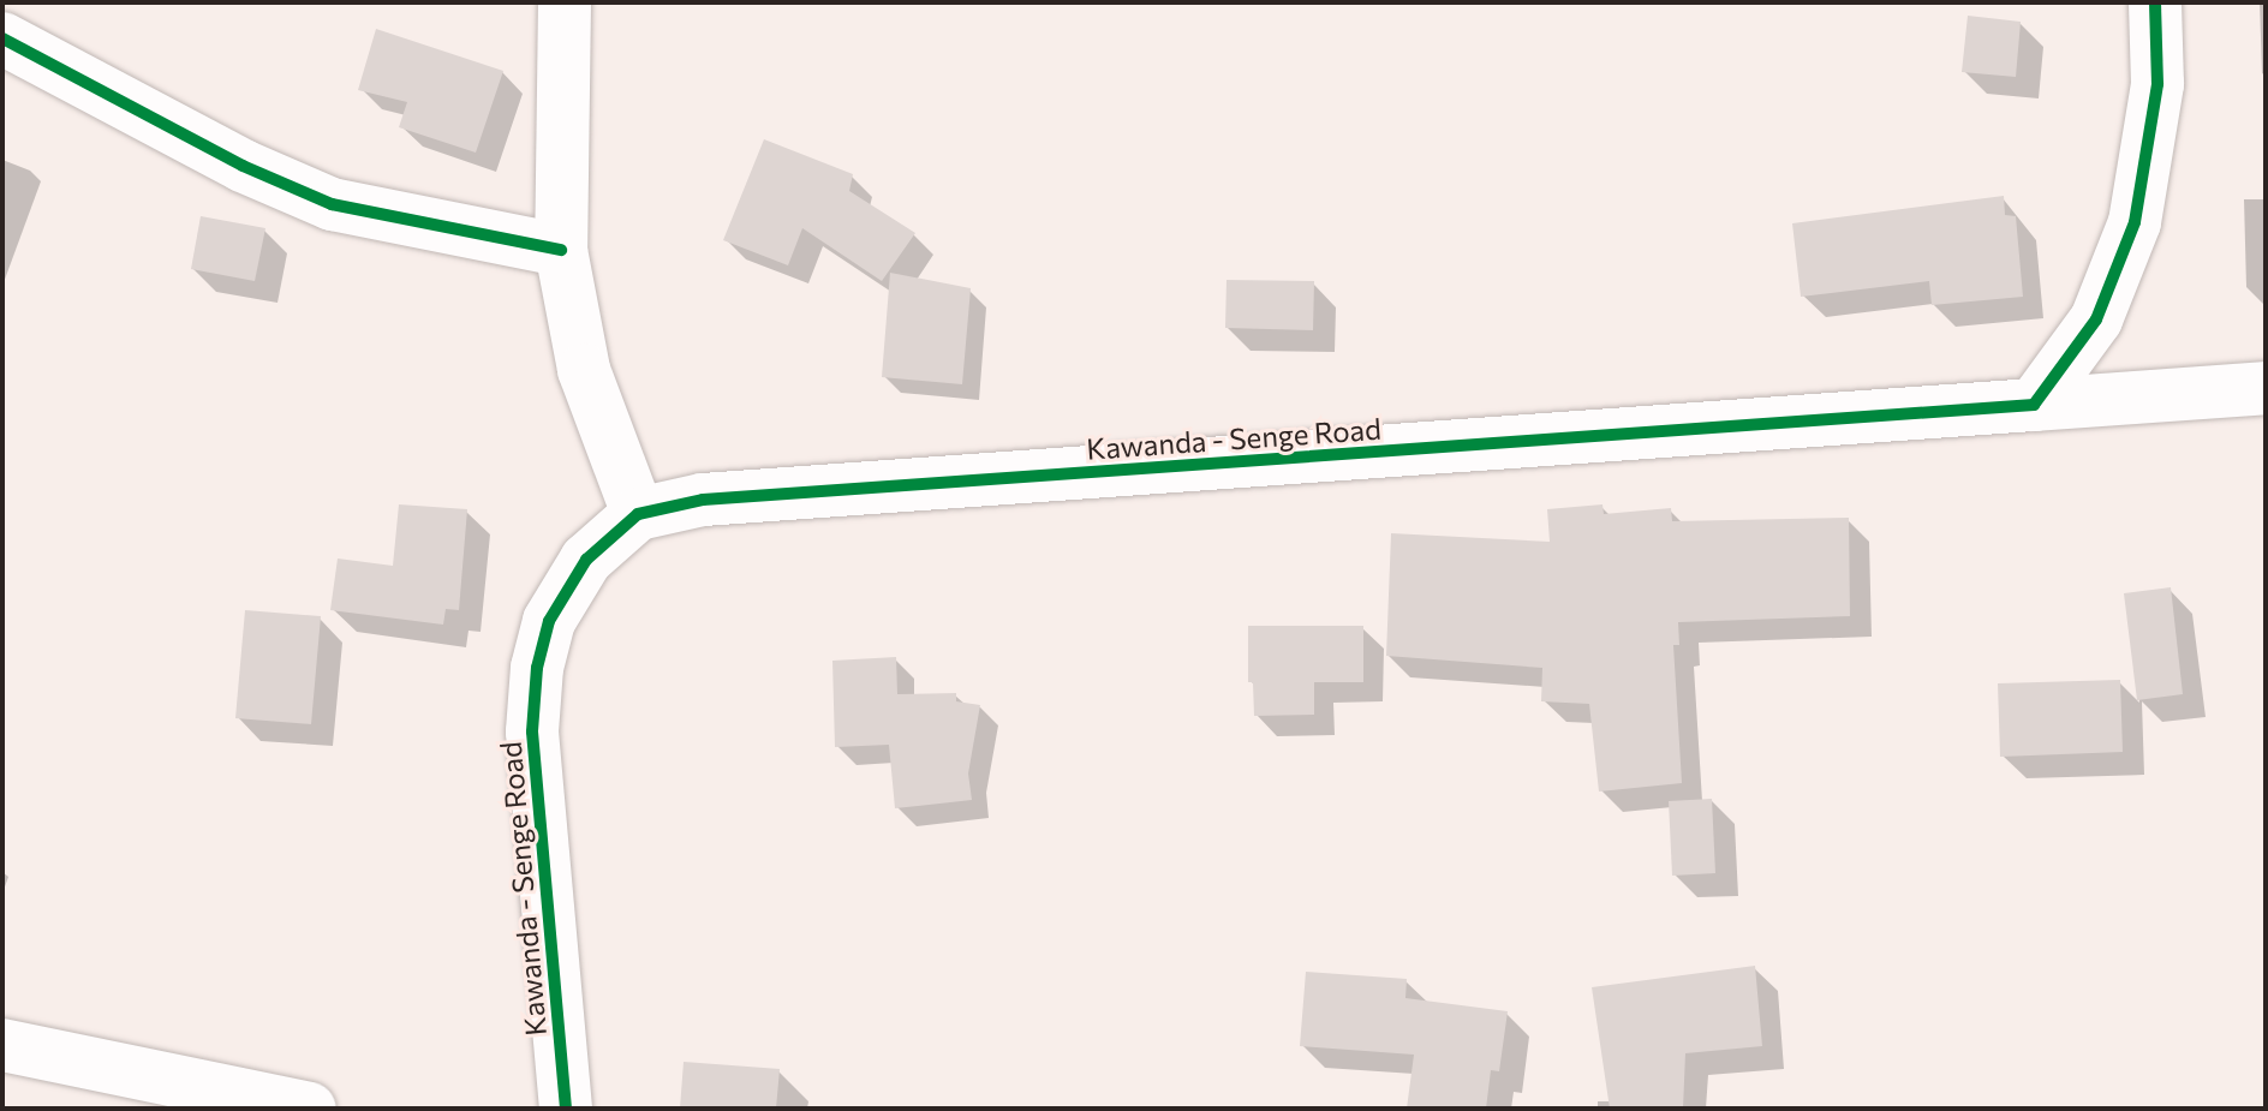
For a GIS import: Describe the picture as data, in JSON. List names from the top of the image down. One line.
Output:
{"streets":{"street":["Kawanda - Senge Road"]}}
